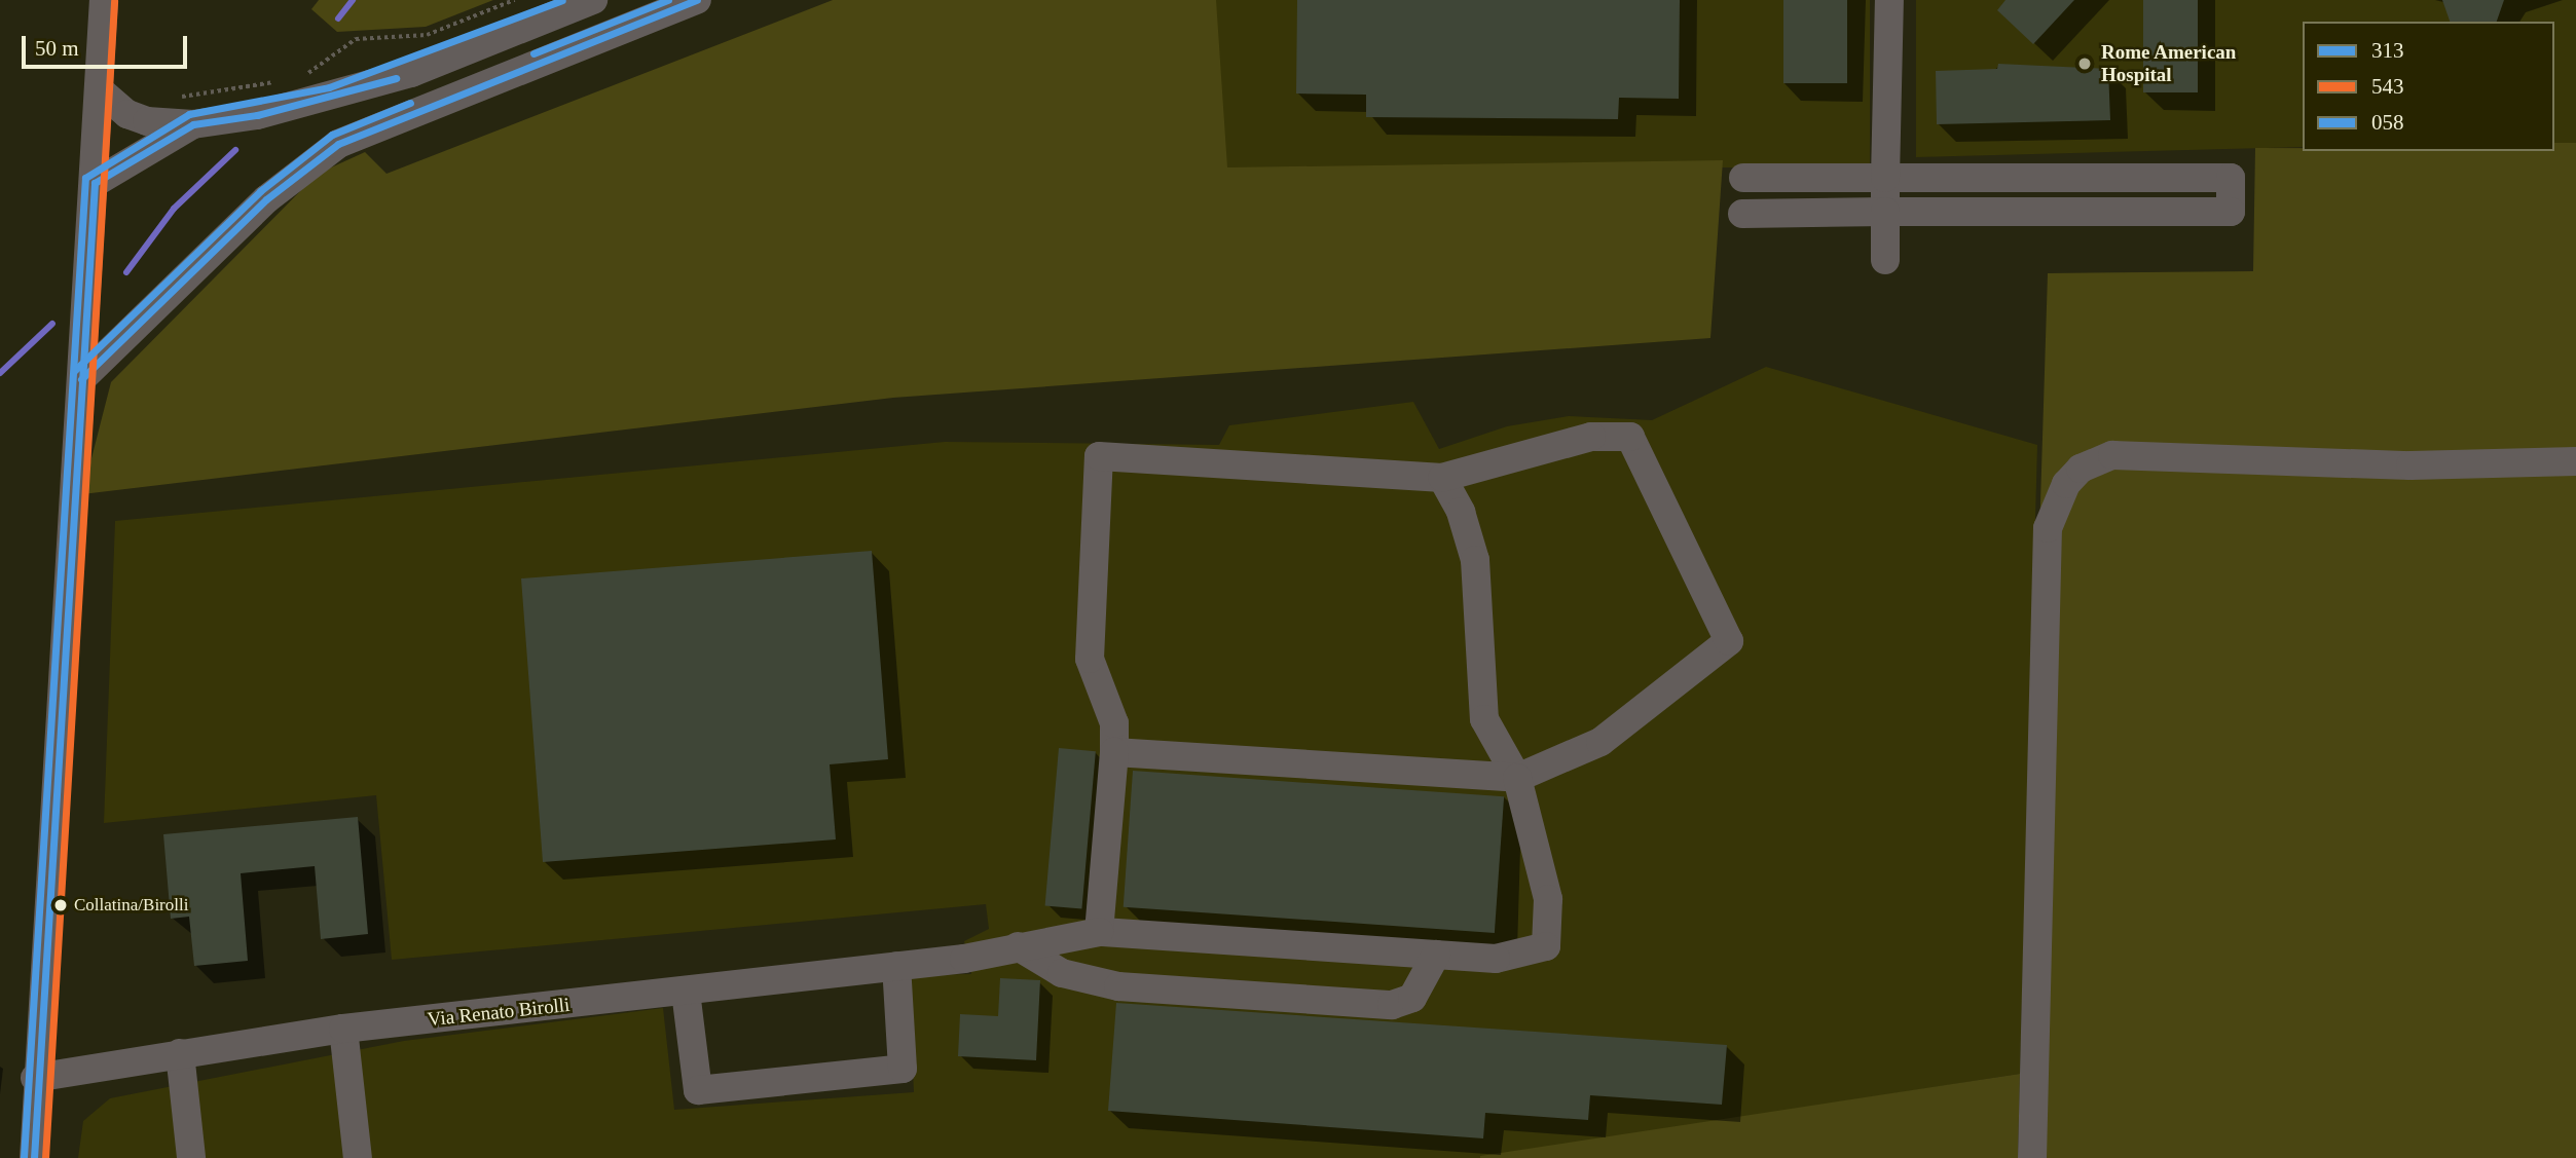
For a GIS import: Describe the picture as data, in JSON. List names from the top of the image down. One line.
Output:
{"streets":{"street":["Via Renato Birolli"]},"places":["Rome American Hospital","Collatina/Birolli"],"lines":["transit line 313","transit line 058","transit line 543"],"legend":["313","543","058"],"scale_bar":"50 m"}
